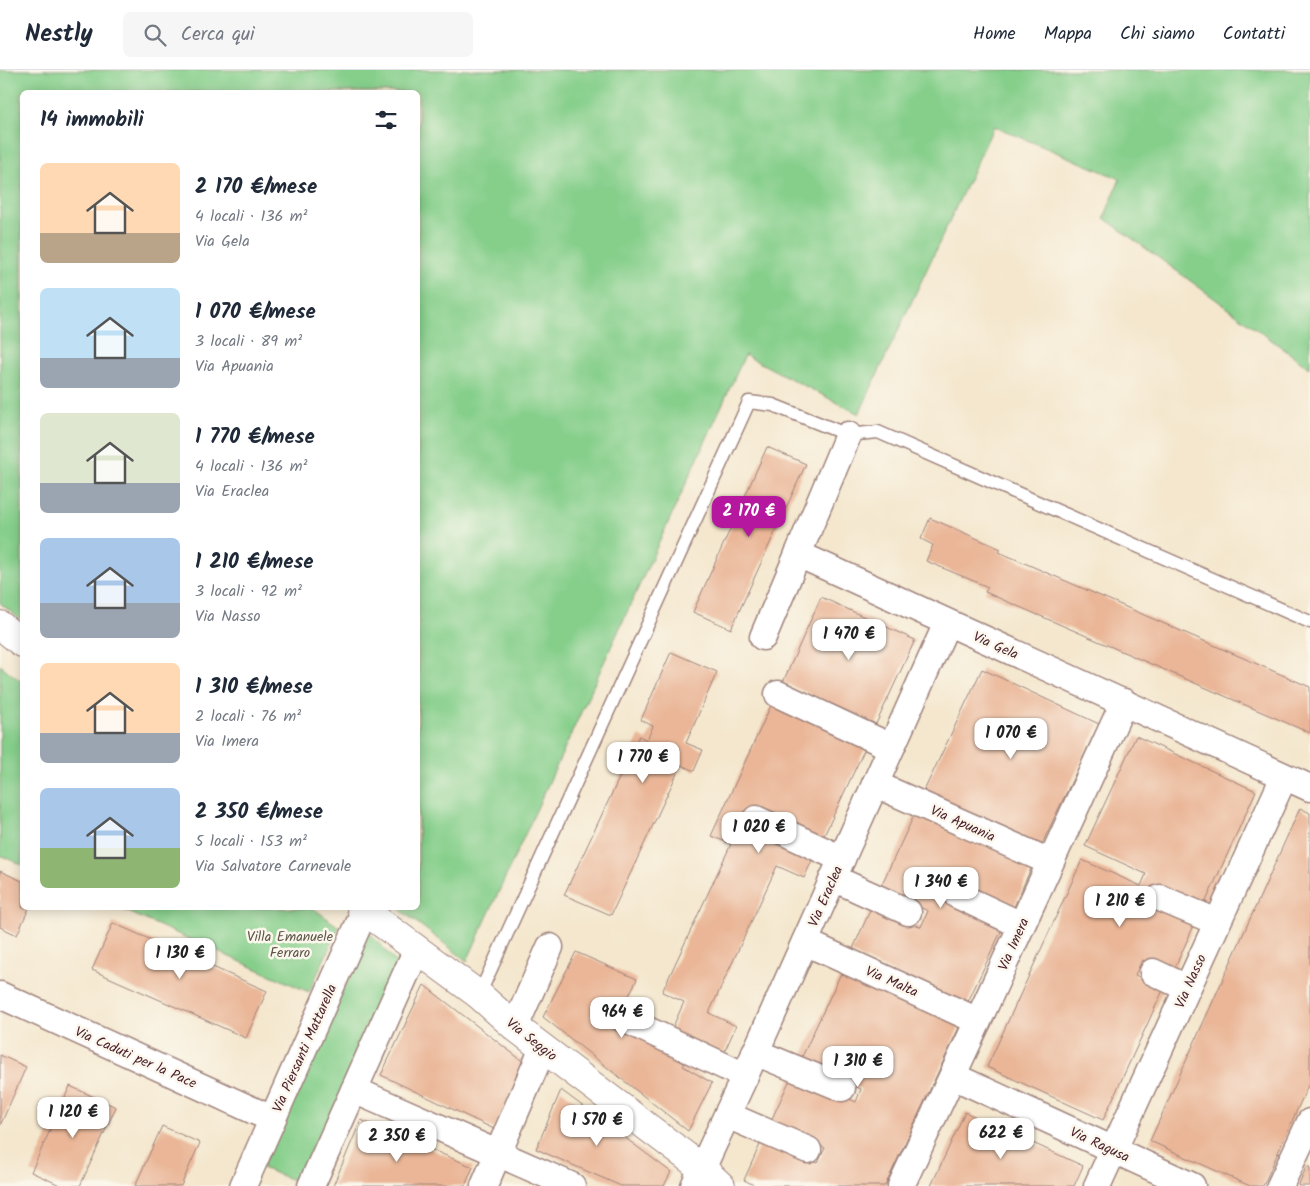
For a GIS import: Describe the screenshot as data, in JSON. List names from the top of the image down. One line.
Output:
{"streets":{"street":["Via Gela","Via Apuania","Via Eraclea","Via Imera","Via Malta","Via Nasso","Via Seggio","Via Piersanti Mattarella","Via Caduti per la Pace","Via Ragusa"]},"crossings":[["Via Gela","Via Eraclea"],["Via Gela","Via Imera"],["Via Gela","Via Nasso"],["Via Apuania","Via Eraclea"],["Via Apuania","Via Imera"],["Via Eraclea","Via Malta"],["Via Eraclea","Via Seggio"],["Via Imera","Via Malta"],["Via Imera","Via Ragusa"],["Via Nasso","Via Ragusa"],["Via Piersanti Mattarella","Via Caduti per la Pace"]],"parks":["Villa Emanuele Ferraro"],"page":{"header":"Nestly","search":"Cerca qui","nav":["Home","Mappa","Chi siamo","Contatti"],"heading":"14 immobili","list":[{"name":"2 170 €/mese","note":"4 locali · 136 m² · Via Gela"},{"name":"1 070 €/mese","note":"3 locali · 89 m² · Via Apuania"},{"name":"1 770 €/mese","note":"4 locali · 136 m² · Via Eraclea"},{"name":"1 210 €/mese","note":"3 locali · 92 m² · Via Nasso"},{"name":"1 310 €/mese","note":"2 locali · 76 m² · Via Imera"},{"name":"2 350 €/mese","note":"5 locali · 153 m² · Via Salvatore Carnevale"}],"price":["2 170 €","1 470 €","1 070 €","1 770 €","1 020 €","1 340 €","1 210 €","1 130 €","964 €","1 310 €","1 120 €","1 570 €","622 €","2 350 €"]}}
